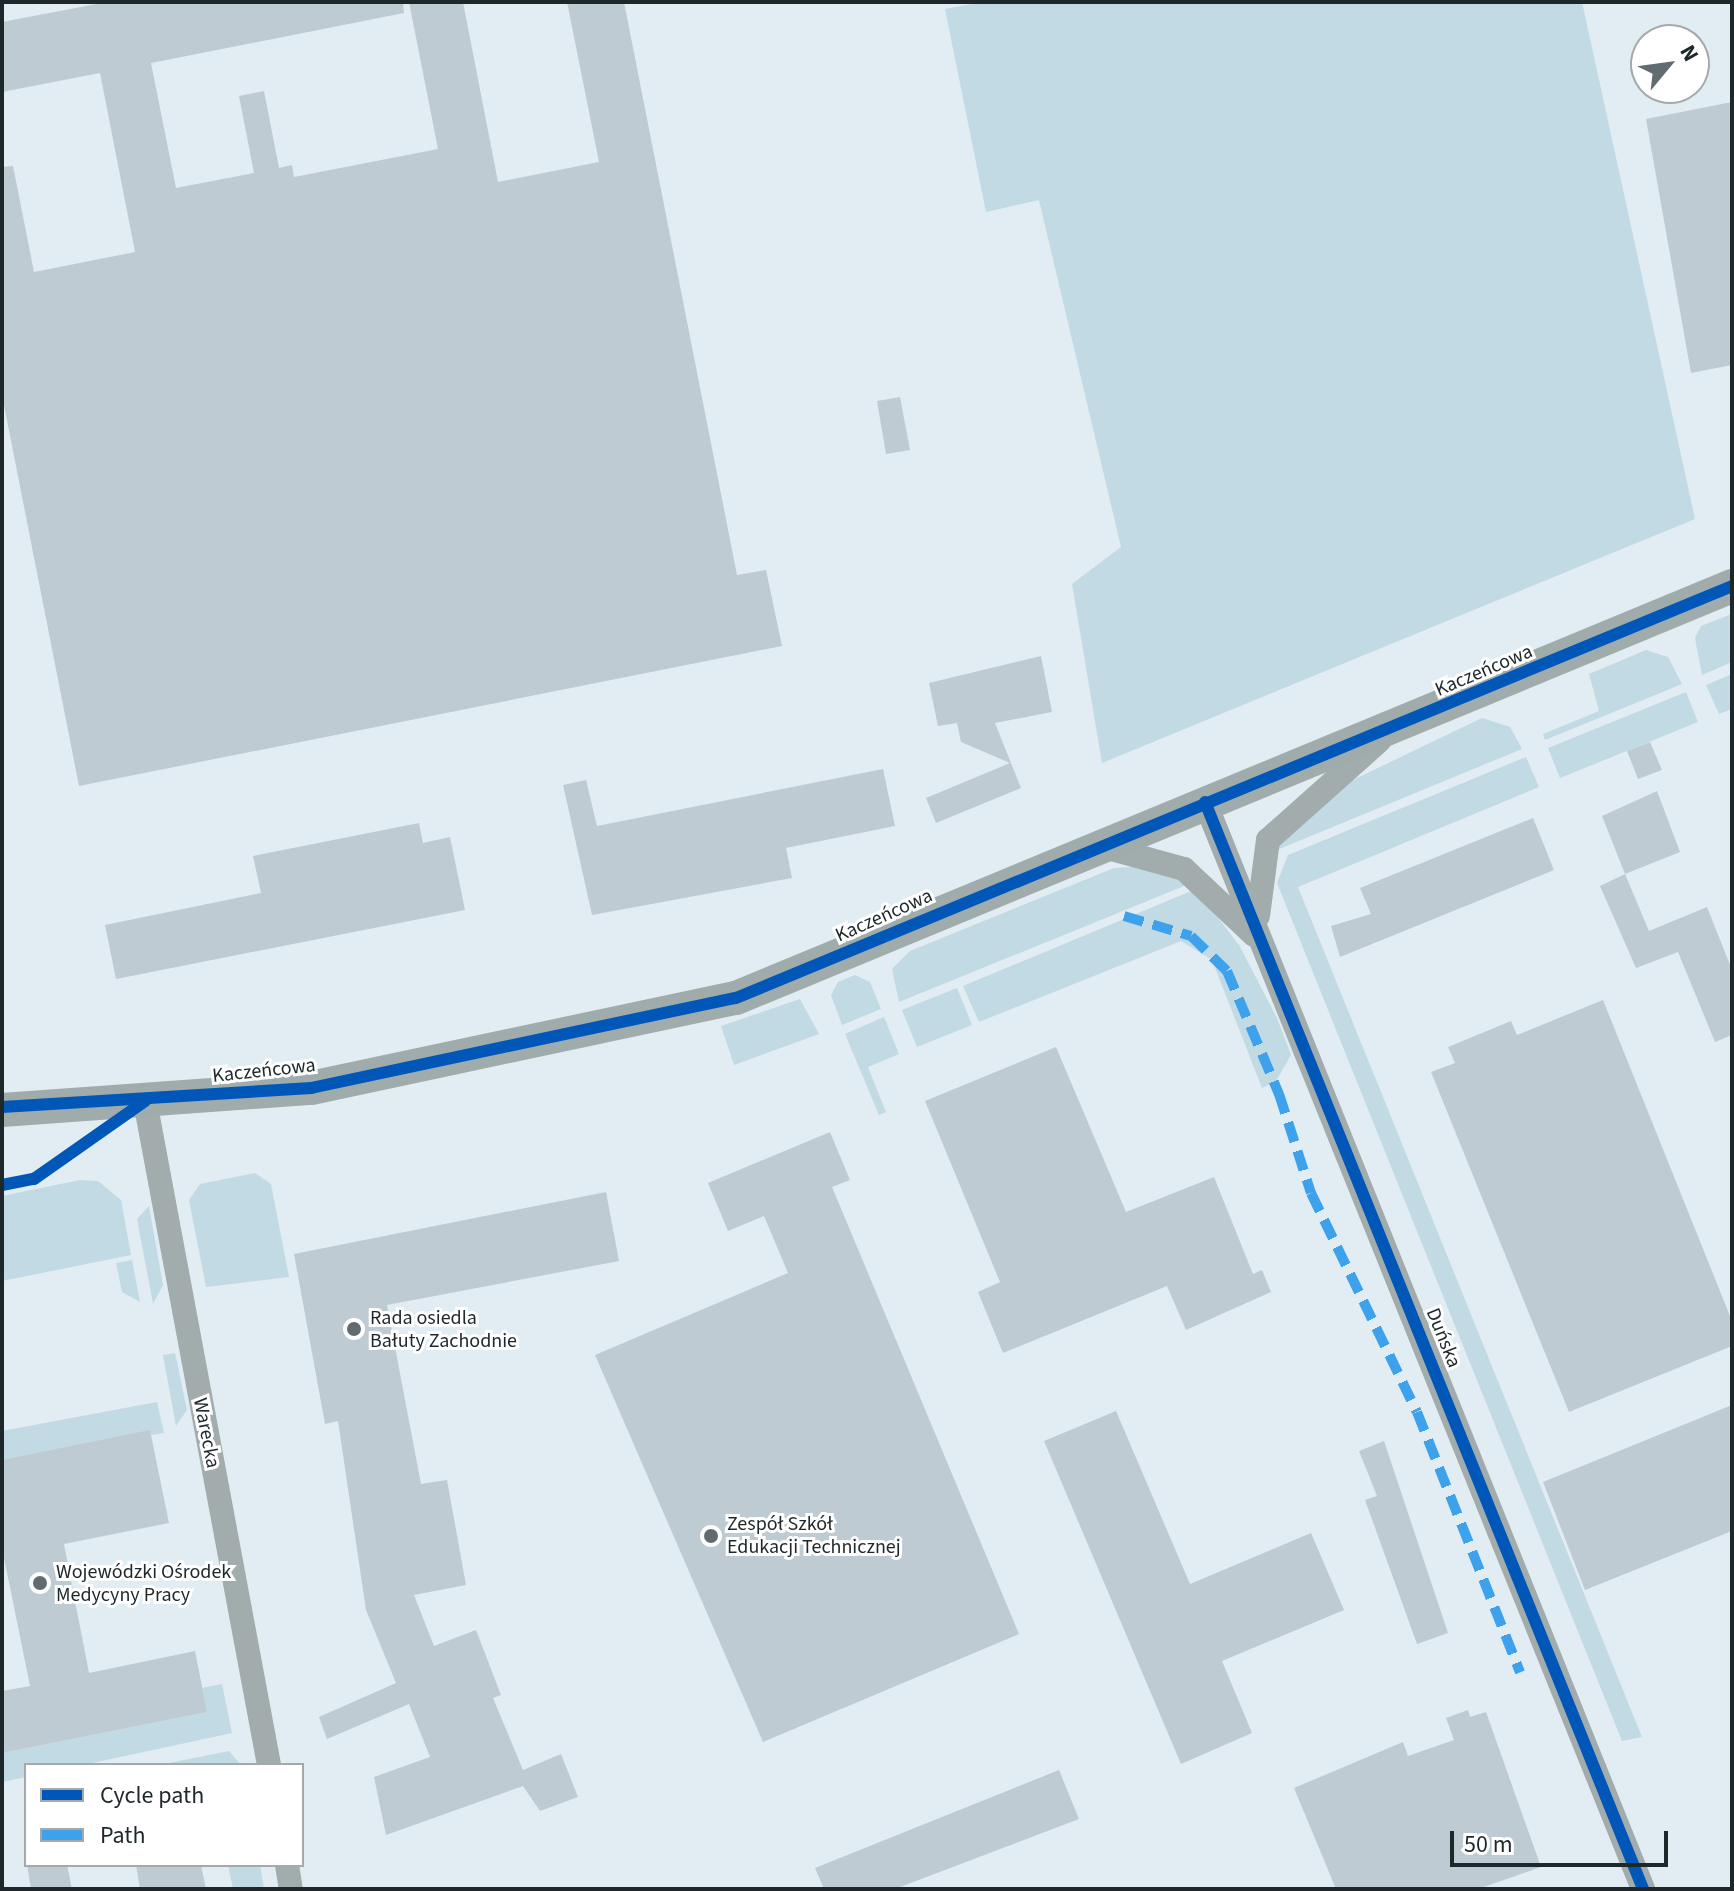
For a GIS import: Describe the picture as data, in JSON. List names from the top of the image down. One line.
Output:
{"streets":{"street":["Kaczeńcowa","Duńska","Warecka"]},"crossings":[["Kaczeńcowa","Duńska"],["Kaczeńcowa","Warecka"]],"places":["Rada osiedla Bałuty Zachodnie","Zespół Szkół Edukacji Technicznej","Wojewódzki Ośrodek Medycyny Pracy"],"legend":["Cycle path","Path"],"scale_bar":"50 m","north":"top right"}
